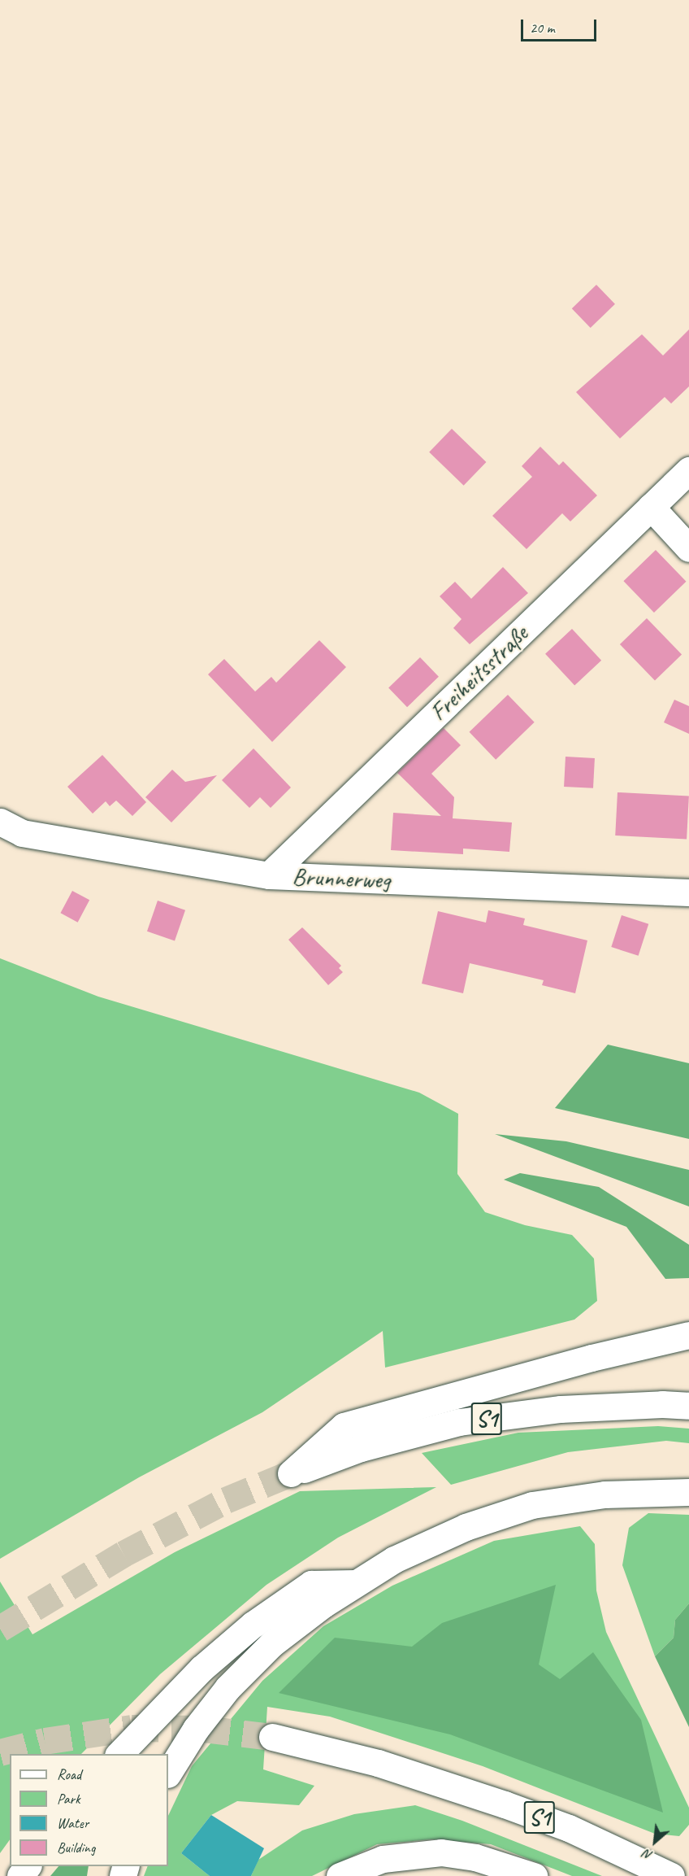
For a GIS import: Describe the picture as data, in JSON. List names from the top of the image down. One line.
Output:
{"streets":{"main road":["Freiheitsstraße","Brunnerweg","S1"]},"crossings":[["Freiheitsstraße","Brunnerweg"]],"legend":["Road","Park","Water","Building"],"scale_bar":"20 m","north":"bottom left"}
